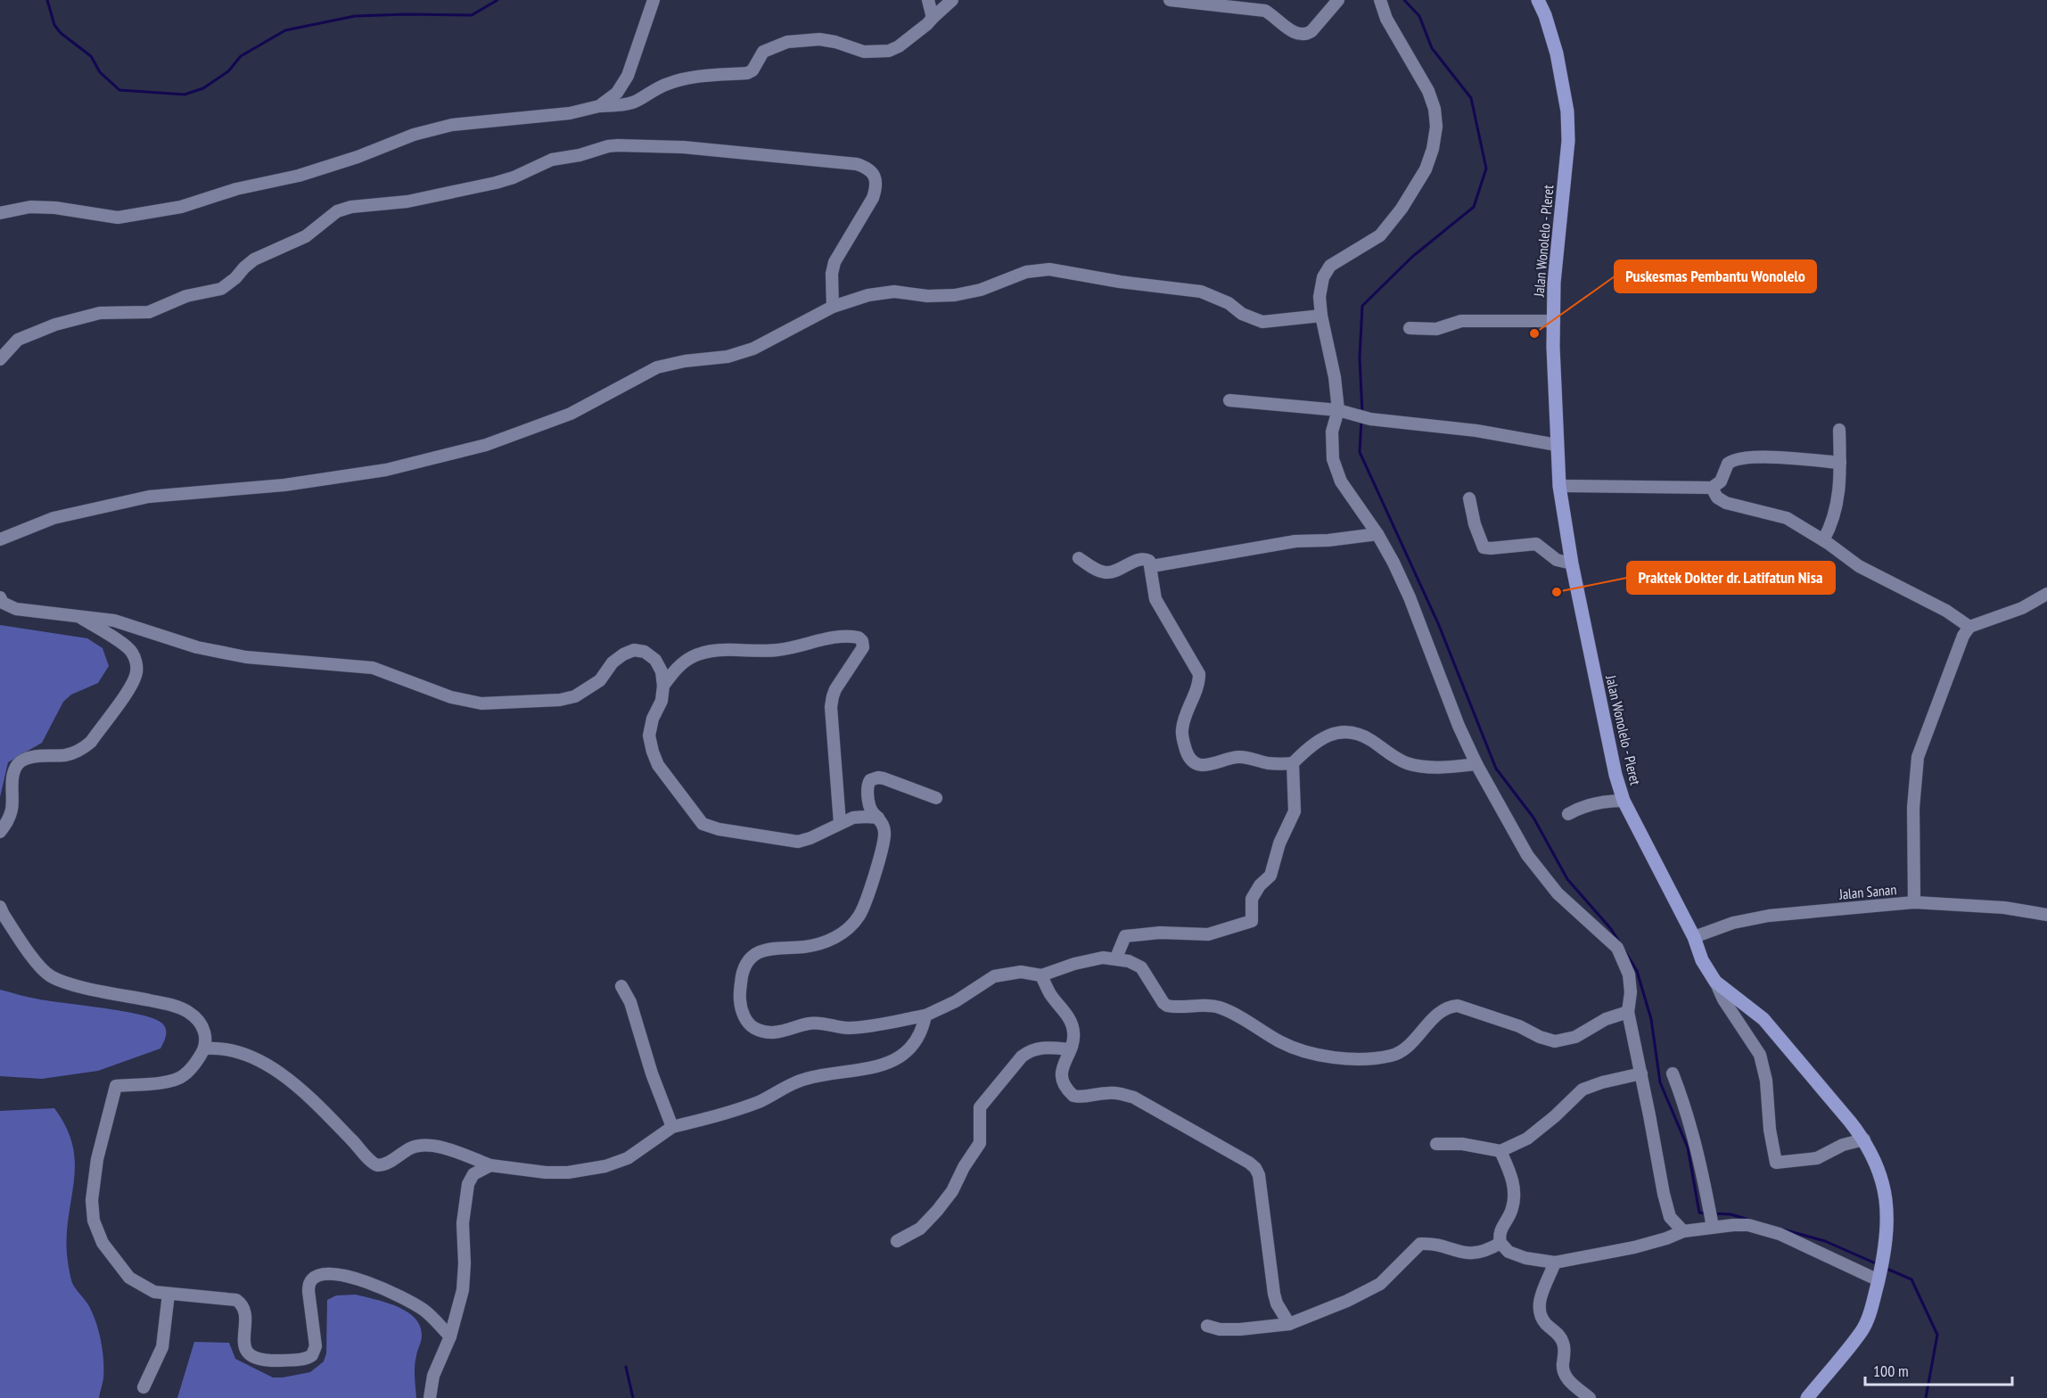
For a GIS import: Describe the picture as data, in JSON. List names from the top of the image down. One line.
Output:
{"streets":{"main road":["Jalan Wonolelo - Pleret"],"street":["Jalan Sanan"]},"crossings":[["Jalan Wonolelo - Pleret","Jalan Sanan"]],"places":["Puskesmas Pembantu Wonolelo","Praktek Dokter dr. Latifatun Nisa"],"scale_bar":"100 m"}
